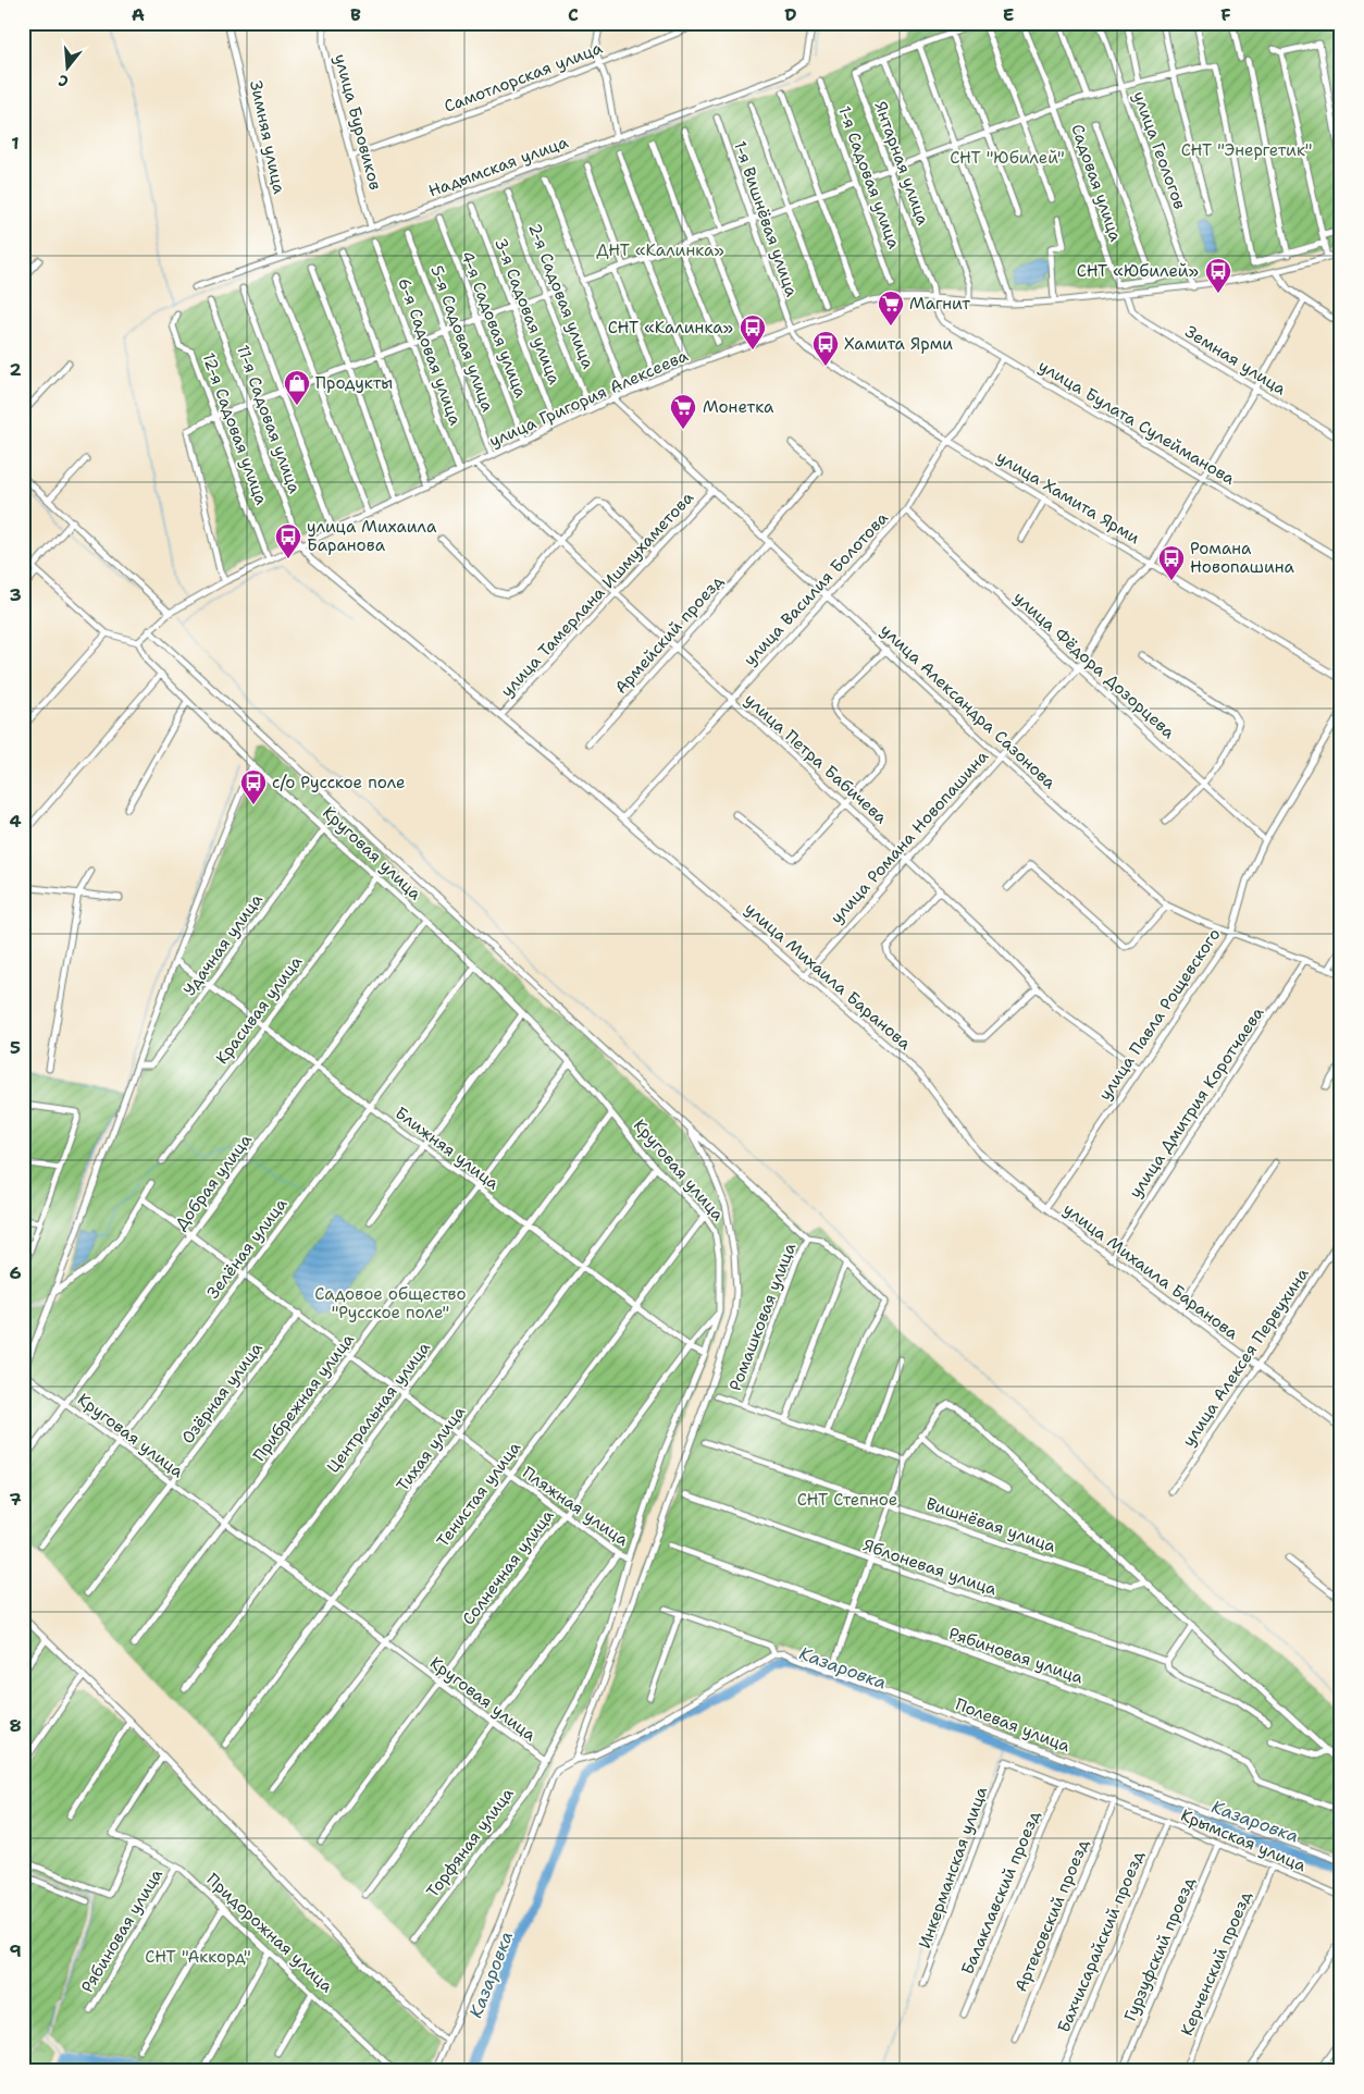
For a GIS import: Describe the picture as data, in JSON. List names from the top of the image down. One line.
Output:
{"streets":{"street":["Самотлорская улица","улица Буровиков","Зимняя улица","улица Геологов","Янтарная улица","Надымская улица","1-я Садовая улица","Садовая улица","1-я Вишнёвая улица","2-я Садовая улица","3-я Садовая улица","4-я Садовая улица","5-я Садовая улица","6-я Садовая улица","Земная улица","улица Григория Алексеева","11-я Садовая улица","улица Булата Сулейманова","12-я Садовая улица","улица Хамита Ярми","улица Василия Болотова","улица Тамерлана Ишмухаметова","Армейский проезд","улица Фёдора Дозорцева","улица Александра Сазонова","улица Петра Бабичева","улица Романа Новопашина","Круговая улица","Удачная улица","улица Михаила Баранова","Красивая улица","улица Павла Рощевского","улица Дмитрия Коротчаева","Ближняя улица","Добрая улица","Зелёная улица","Ромашковая улица","улица Алексея Первухина","Озёрная улица","Прибрежная улица","Центральная улица","Тихая улица","Тенистая улица","Пляжная улица","Вишнёвая улица","Солнечная улица","Яблоневая улица","Рябиновая улица","Полевая улица","Крымская улица","Торфяная улица","Инкерманская улица","Балаклавский проезд","Артековский проезд","Придорожная улица","Бахчисарайский проезд","Гурзуфский проезд","Керченский проезд"]},"crossings":[["Самотлорская улица","улица Буровиков"],["улица Буровиков","Надымская улица"],["Зимняя улица","Надымская улица"],["улица Геологов","Садовая улица"],["улица Геологов","улица Григория Алексеева"],["Янтарная улица","улица Григория Алексеева"],["Янтарная улица","улица Булата Сулейманова"],["1-я Вишнёвая улица","улица Григория Алексеева"],["1-я Вишнёвая улица","улица Хамита Ярми"],["2-я Садовая улица","улица Григория Алексеева"],["3-я Садовая улица","улица Григория Алексеева"],["4-я Садовая улица","улица Григория Алексеева"],["5-я Садовая улица","улица Григория Алексеева"],["6-я Садовая улица","улица Григория Алексеева"],["Земная улица","улица Григория Алексеева"],["Земная улица","улица Романа Новопашина"],["улица Григория Алексеева","11-я Садовая улица"],["улица Григория Алексеева","улица Булата Сулейманова"],["улица Григория Алексеева","12-я Садовая улица"],["улица Григория Алексеева","улица Хамита Ярми"],["улица Григория Алексеева","улица Александра Сазонова"],["улица Григория Алексеева","улица Петра Бабичева"],["улица Григория Алексеева","Круговая улица"],["улица Григория Алексеева","улица Михаила Баранова"],["11-я Садовая улица","улица Михаила Баранова"],["улица Булата Сулейманова","улица Василия Болотова"],["улица Булата Сулейманова","улица Романа Новопашина"],["улица Хамита Ярми","улица Василия Болотова"],["улица Хамита Ярми","улица Романа Новопашина"],["улица Василия Болотова","улица Фёдора Дозорцева"],["улица Василия Болотова","улица Александра Сазонова"],["улица Василия Болотова","улица Петра Бабичева"],["улица Василия Болотова","улица Михаила Баранова"],["улица Тамерлана Ишмухаметова","улица Александра Сазонова"],["улица Тамерлана Ишмухаметова","улица Петра Бабичева"],["улица Тамерлана Ишмухаметова","улица Михаила Баранова"],["Армейский проезд","улица Александра Сазонова"],["Армейский проезд","улица Петра Бабичева"],["улица Фёдора Дозорцева","улица Романа Новопашина"],["улица Фёдора Дозорцева","улица Павла Рощевского"],["улица Александра Сазонова","улица Романа Новопашина"],["улица Александра Сазонова","улица Павла Рощевского"],["улица Александра Сазонова","улица Дмитрия Коротчаева"],["улица Петра Бабичева","улица Романа Новопашина"],["улица Петра Бабичева","улица Павла Рощевского"],["улица Романа Новопашина","улица Михаила Баранова"],["Круговая улица","Удачная улица"],["Круговая улица","Красивая улица"],["Круговая улица","Ближняя улица"],["Круговая улица","Добрая улица"],["Круговая улица","Зелёная улица"],["Круговая улица","Озёрная улица"],["Круговая улица","Прибрежная улица"],["Круговая улица","Центральная улица"],["Круговая улица","Тихая улица"],["Круговая улица","Тенистая улица"],["Круговая улица","Пляжная улица"],["Круговая улица","Солнечная улица"],["Круговая улица","Торфяная улица"],["Удачная улица","Ближняя улица"],["улица Михаила Баранова","улица Павла Рощевского"],["улица Михаила Баранова","улица Дмитрия Коротчаева"],["улица Михаила Баранова","улица Алексея Первухина"],["Красивая улица","Ближняя улица"],["Ближняя улица","Добрая улица"],["Ближняя улица","Зелёная улица"],["Ближняя улица","Прибрежная улица"],["Ближняя улица","Центральная улица"],["Ближняя улица","Тихая улица"],["Ближняя улица","Тенистая улица"],["Ближняя улица","Солнечная улица"],["Добрая улица","Пляжная улица"],["Зелёная улица","Пляжная улица"],["Озёрная улица","Пляжная улица"],["Прибрежная улица","Пляжная улица"],["Центральная улица","Пляжная улица"],["Тихая улица","Пляжная улица"],["Тенистая улица","Пляжная улица"],["Пляжная улица","Солнечная улица"],["Рябиновая улица","Придорожная улица"],["Крымская улица","Инкерманская улица"],["Крымская улица","Балаклавский проезд"],["Крымская улица","Артековский проезд"],["Крымская улица","Бахчисарайский проезд"],["Крымская улица","Гурзуфский проезд"],["Крымская улица","Керченский проезд"]],"water":["Казаровка"],"parks":["СНТ \"Энергетик\"","СНТ \"Юбилей\"","ДНТ «Калинка»","Садовое общество \"Русское поле\"","СНТ Степное","СНТ \"Аккорд\""],"places":{"bus stop":["СНТ «Юбилей»","СНТ «Калинка»","Хамита Ярми","улица Михаила Баранова","Романа Новопашина","с/о Русское поле"],"supermarket":["Магнит","Монетка"],"shop":["Продукты"]},"north":"bottom","grid":{"columns":["A","B","C","D","E","F"],"rows":["1","2","3","4","5","6","7","8","9"]}}
